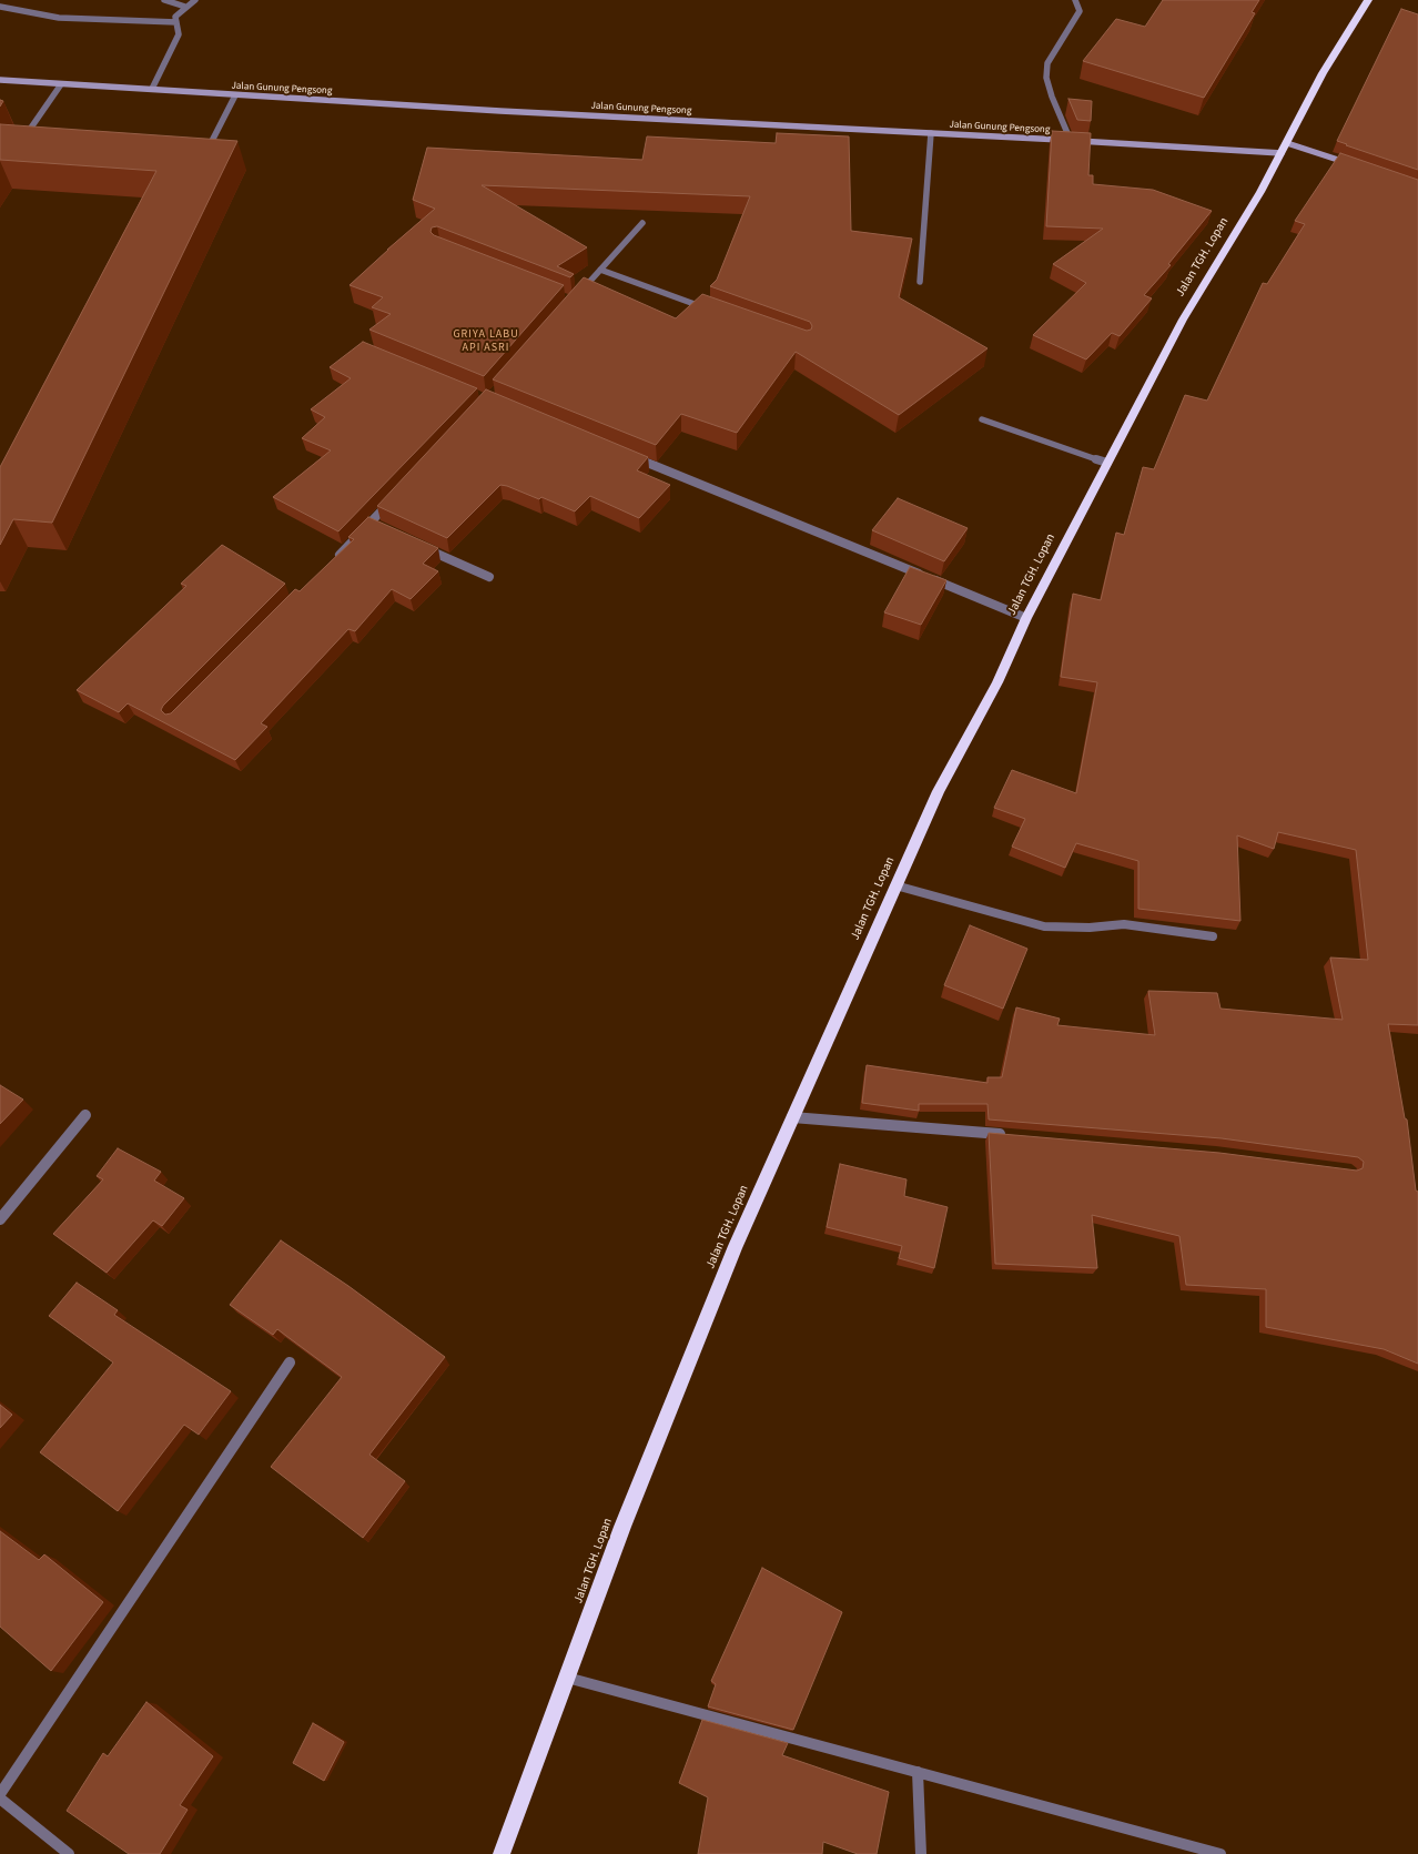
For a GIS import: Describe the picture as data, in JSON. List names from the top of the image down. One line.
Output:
{"streets":{"highway":["Jalan TGH. Lopan"],"street":["Jalan Gunung Pengsong"]},"crossings":[["Jalan Gunung Pengsong","Jalan TGH. Lopan"]],"districts":["GRIYA LABU API ASRI"]}
